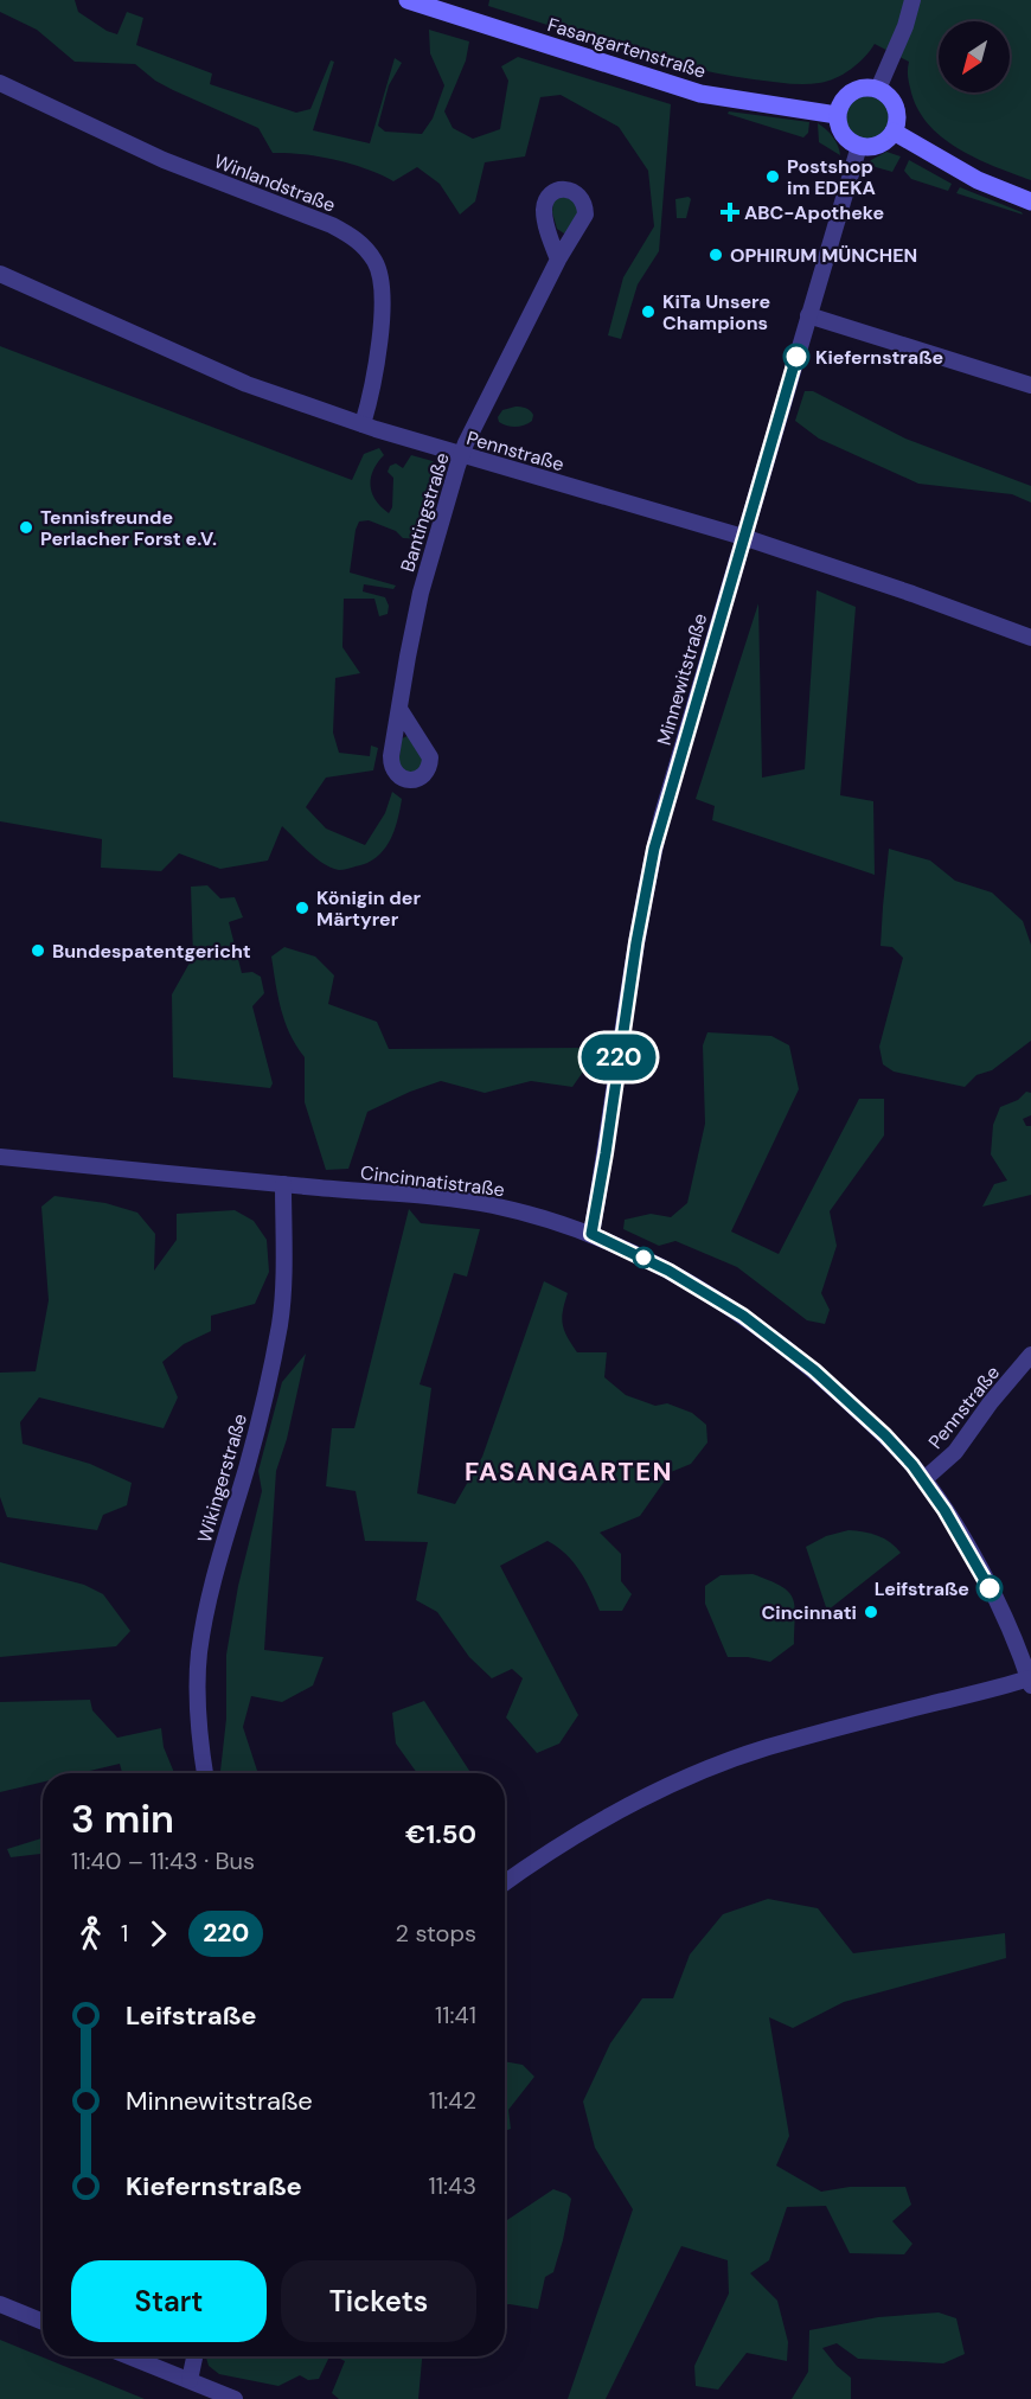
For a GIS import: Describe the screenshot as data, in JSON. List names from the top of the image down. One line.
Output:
{"streets":{"street":["Fasangartenstraße","Winlandstraße","Pennstraße","Bantingstraße","Minnewitstraße","Cincinnatistraße","Wikingerstraße"]},"crossings":[["Fasangartenstraße","Minnewitstraße"],["Winlandstraße","Pennstraße"],["Pennstraße","Bantingstraße"],["Pennstraße","Minnewitstraße"],["Pennstraße","Cincinnatistraße"],["Minnewitstraße","Cincinnatistraße"],["Cincinnatistraße","Wikingerstraße"]],"districts":["FASANGARTEN"],"places":{"other":["Postshop im EDEKA","OPHIRUM MÜNCHEN","KiTa Unsere Champions","Kiefernstraße","Tennisfreunde Perlacher Forst e.V.","Königin der Märtyrer","Bundespatentgericht","Leifstraße","Cincinnati"],"health":["ABC-Apotheke"]},"lines":["bus line 220"],"north":"bottom left","page":{"on_map":"220","heading":["3 min","11:40 – 11:43 · Bus","€1.50"],"legs":["1","220","2 stops"],"list":[{"name":"Leifstraße","value":"11:41"},{"name":"Minnewitstraße","value":"11:42"},{"name":"Kiefernstraße","value":"11:43"}],"buttons":["Start","Tickets"]}}
